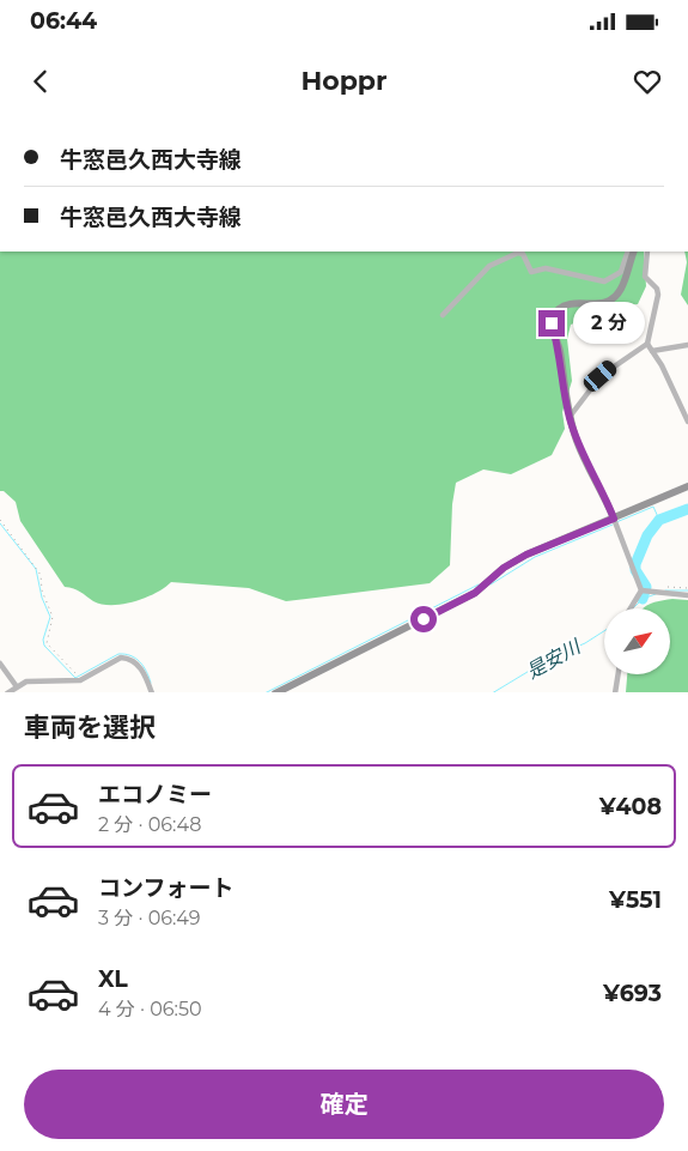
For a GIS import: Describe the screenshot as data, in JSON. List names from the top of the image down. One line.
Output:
{"water":["是安川"],"north":"top right","page":{"status":"06:44","header":"Hoppr","banner":["牛窓邑久西大寺線","牛窓邑久西大寺線"],"bubble":"2 分","heading":"車両を選択","list":[{"name":"エコノミー","note":"2 分 · 06:48","value":"¥408"},{"name":"コンフォート","note":"3 分 · 06:49","value":"¥551"},{"name":"XL","note":"4 分 · 06:50","value":"¥693"}],"buttons":"確定"}}
